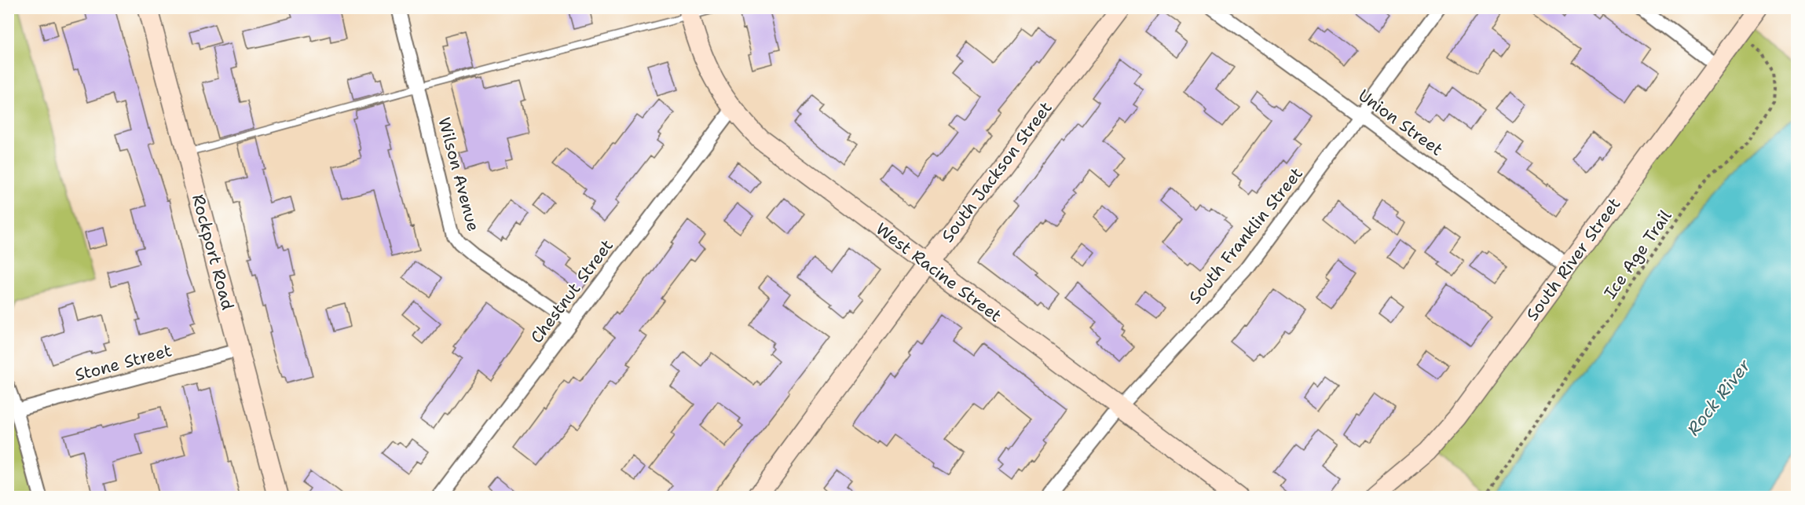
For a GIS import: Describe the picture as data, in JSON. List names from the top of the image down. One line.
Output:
{"streets":{"main road":["South Jackson Street","Rockport Road","South River Street","West Racine Street"],"street":["Union Street","Wilson Avenue","South Franklin Street","Chestnut Street","Stone Street"],"path":["Ice Age Trail"]},"crossings":[["Union Street","South Franklin Street"],["Union Street","South River Street"],["South Jackson Street","West Racine Street"],["Wilson Avenue","Chestnut Street"],["South Franklin Street","West Racine Street"],["Rockport Road","Stone Street"],["Ice Age Trail","South River Street"],["West Racine Street","Chestnut Street"]],"water":["Rock River"]}
